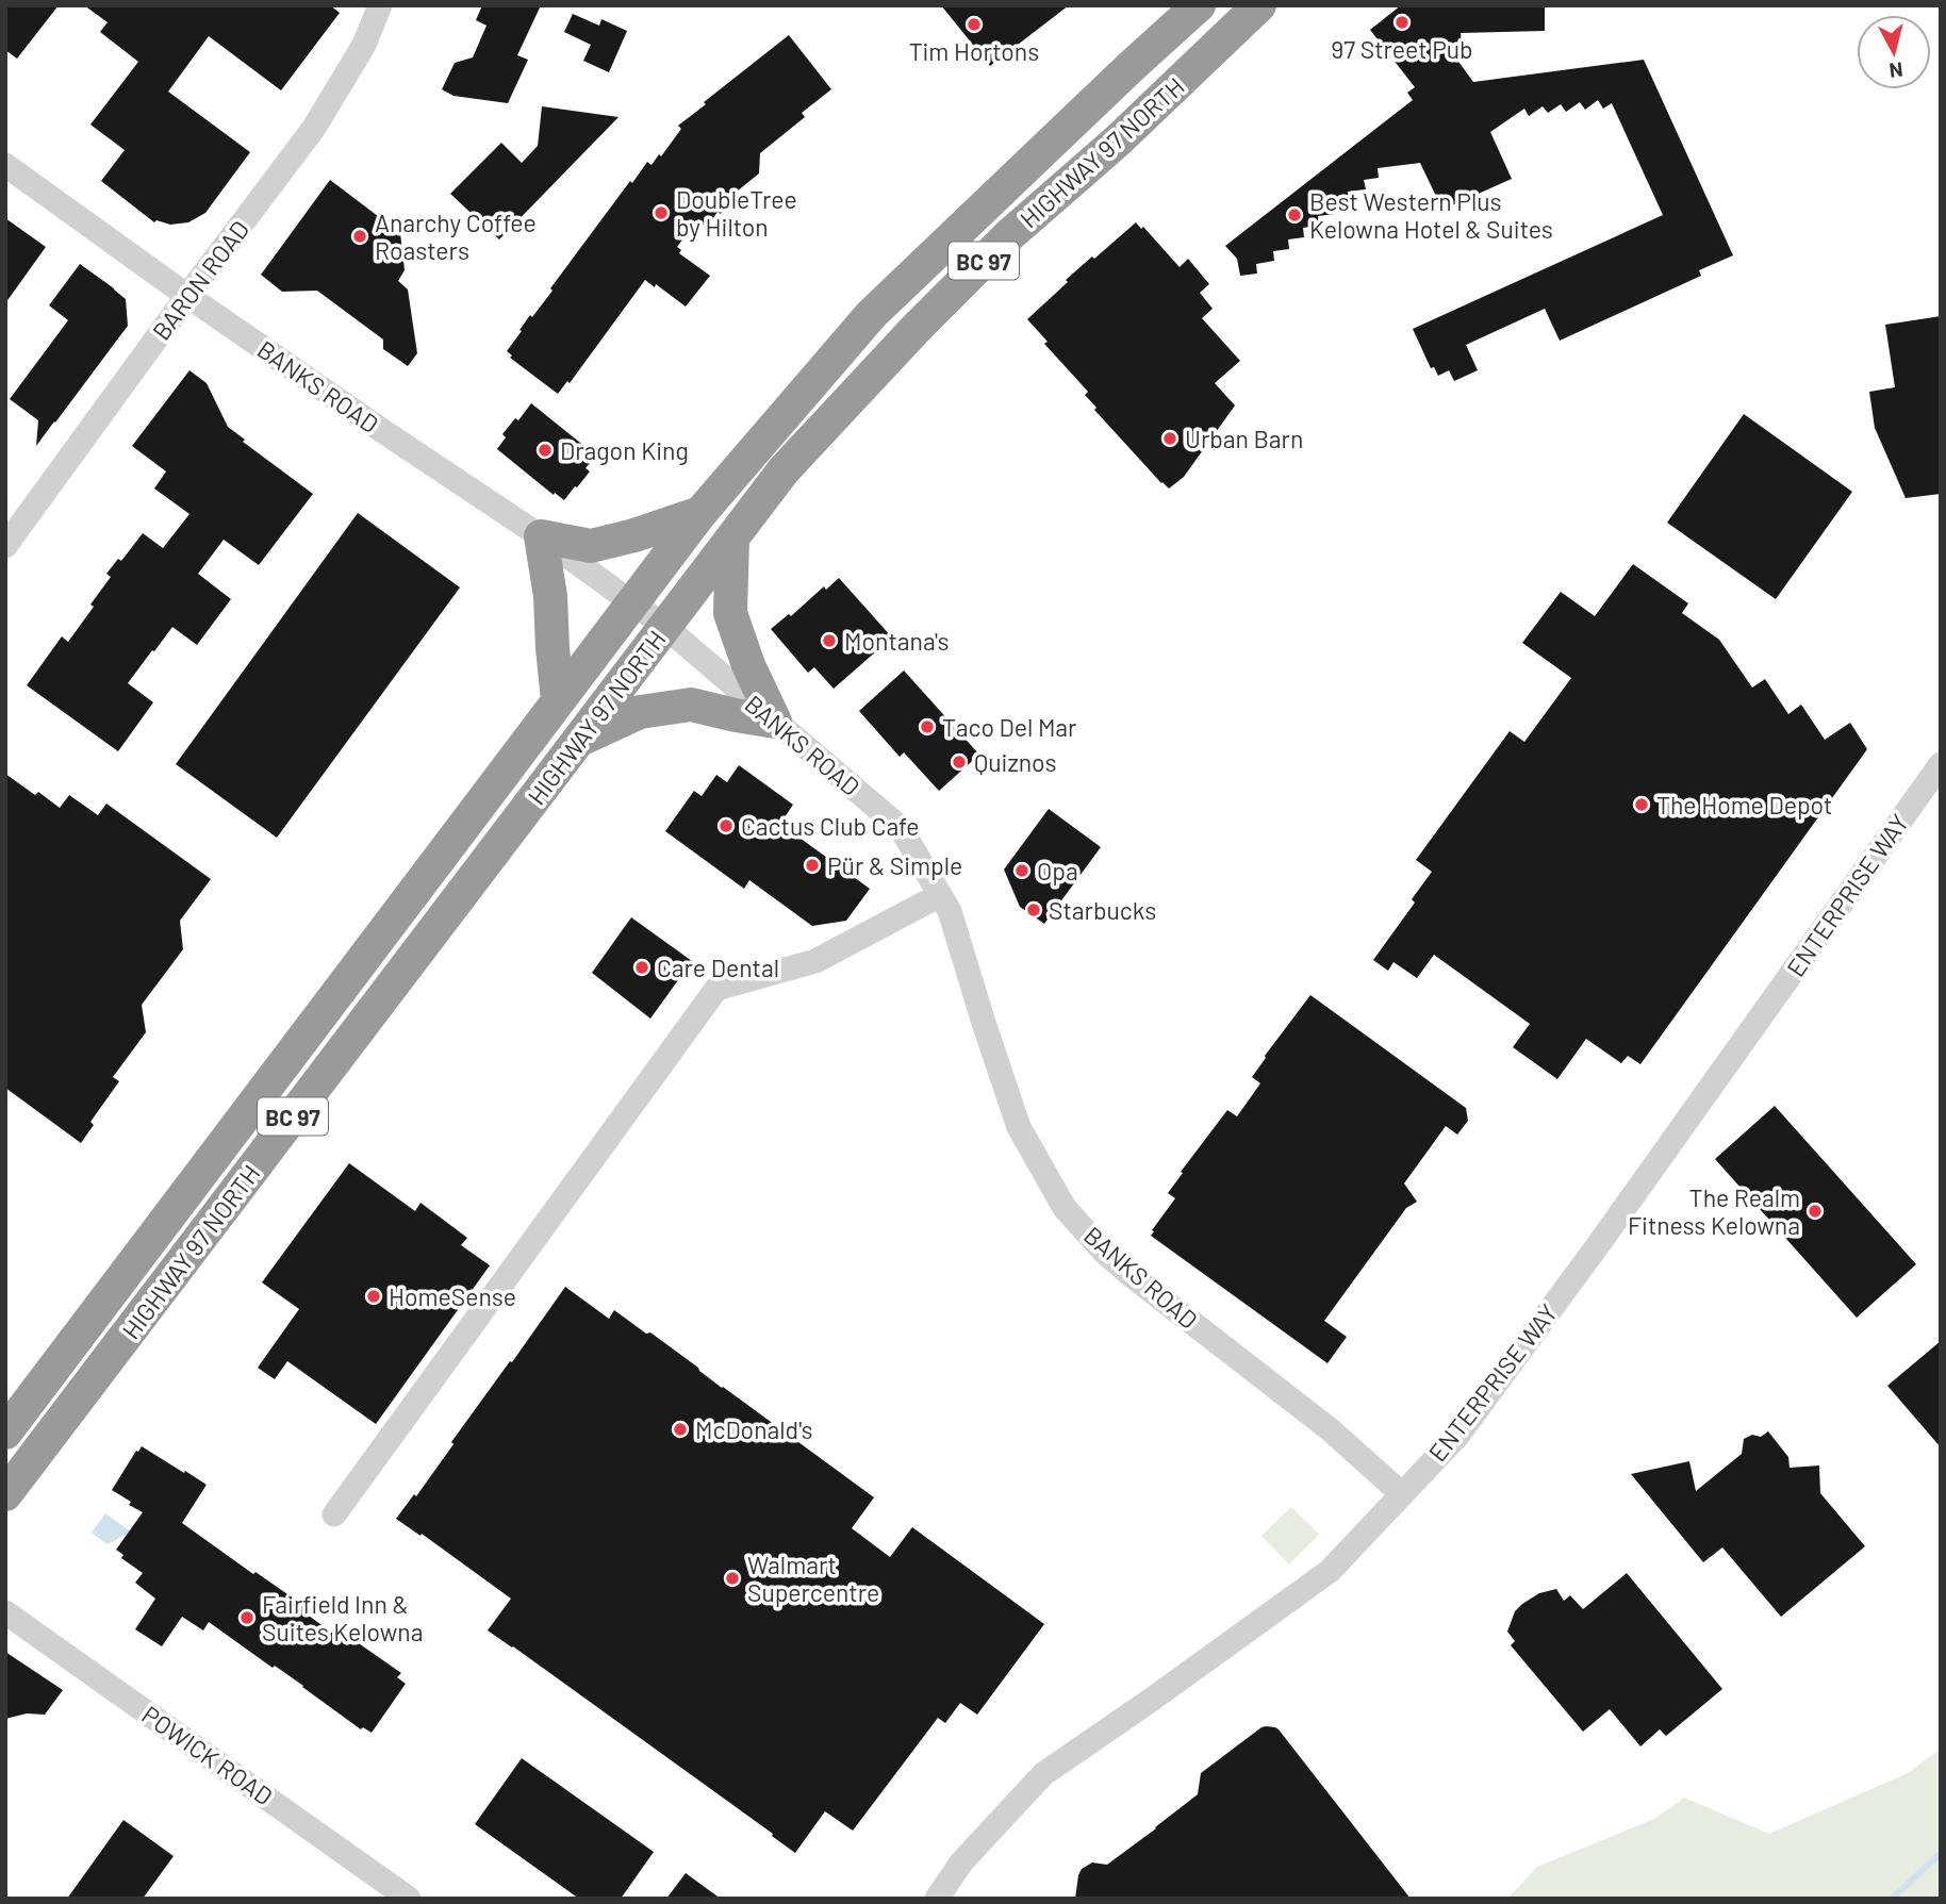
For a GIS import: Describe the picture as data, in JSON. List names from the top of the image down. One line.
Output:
{"streets":{"highway":["HIGHWAY 97 NORTH","BC 97"],"street":["BARON ROAD","BANKS ROAD","ENTERPRISE WAY","POWICK ROAD"]},"crossings":[["HIGHWAY 97 NORTH","BANKS ROAD"],["BARON ROAD","BANKS ROAD"],["BANKS ROAD","ENTERPRISE WAY"]],"places":["97 Street Pub","Tim Hortons","DoubleTree by Hilton","Best Western Plus Kelowna Hotel & Suites","Anarchy Coffee Roasters","Urban Barn","Dragon King","Montana's","Taco Del Mar","Quiznos","The Home Depot","Cactus Club Cafe","Pür & Simple","Opa","Starbucks","Care Dental","The Realm Fitness Kelowna","HomeSense","McDonald's","Walmart Supercentre","Fairfield Inn & Suites Kelowna"],"north":"bottom"}
